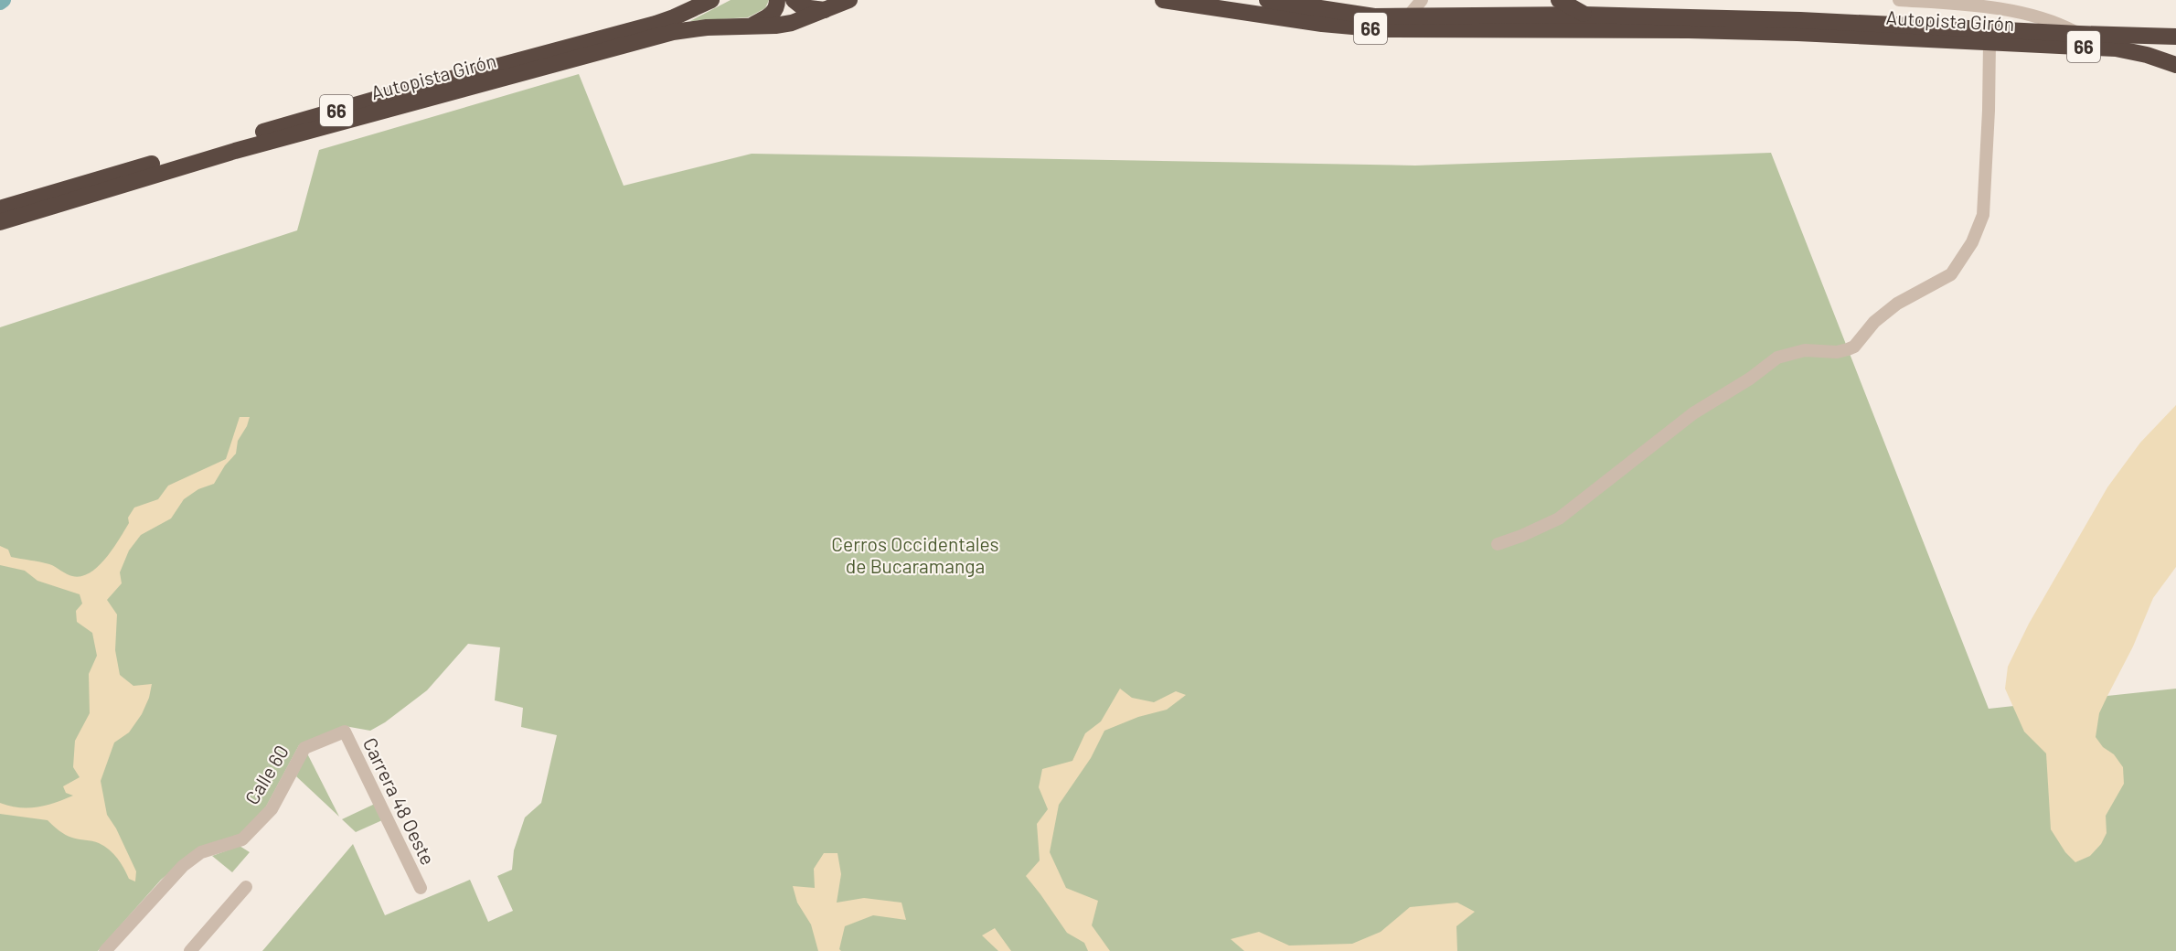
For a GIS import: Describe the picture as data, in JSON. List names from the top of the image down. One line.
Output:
{"streets":{"highway":["Autopista Girón","66"],"street":["Calle 60","Carrera 48 Oeste"]},"crossings":[["Calle 60","Carrera 48 Oeste"]],"parks":["Cerros Occidentales de Bucaramanga"]}
